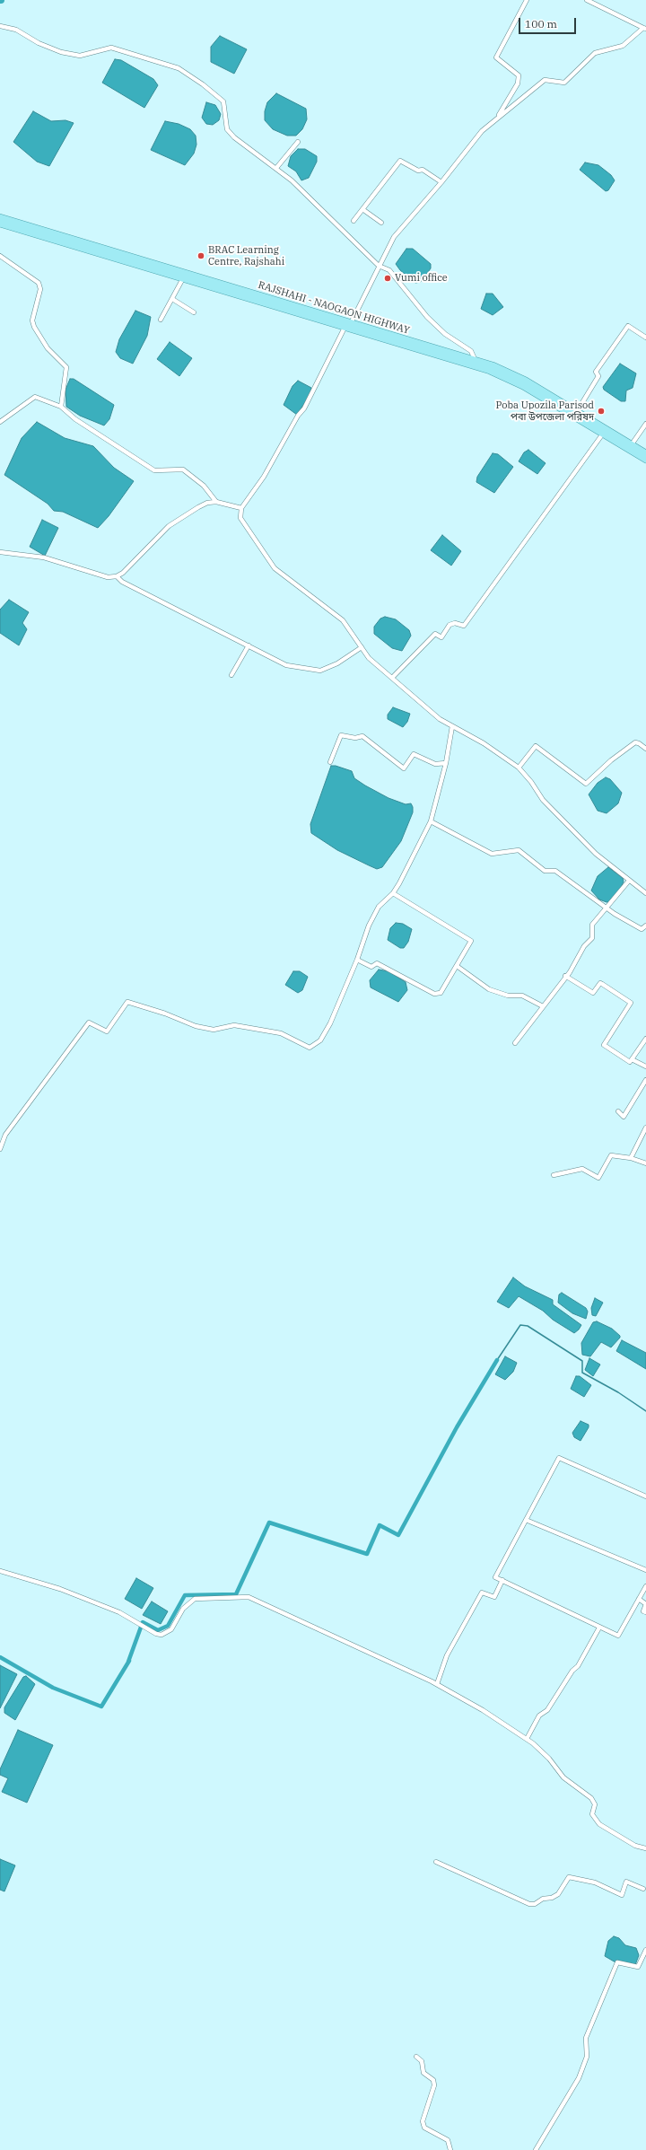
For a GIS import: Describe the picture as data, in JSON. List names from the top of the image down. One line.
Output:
{"streets":{"main road":["RAJSHAHI - NAOGAON HIGHWAY"]},"places":["BRAC Learning Centre, Rajshahi","Vumi office","Poba Upozila Parisod পবা উপজেলা পরিষদ"],"scale_bar":"100 m"}
